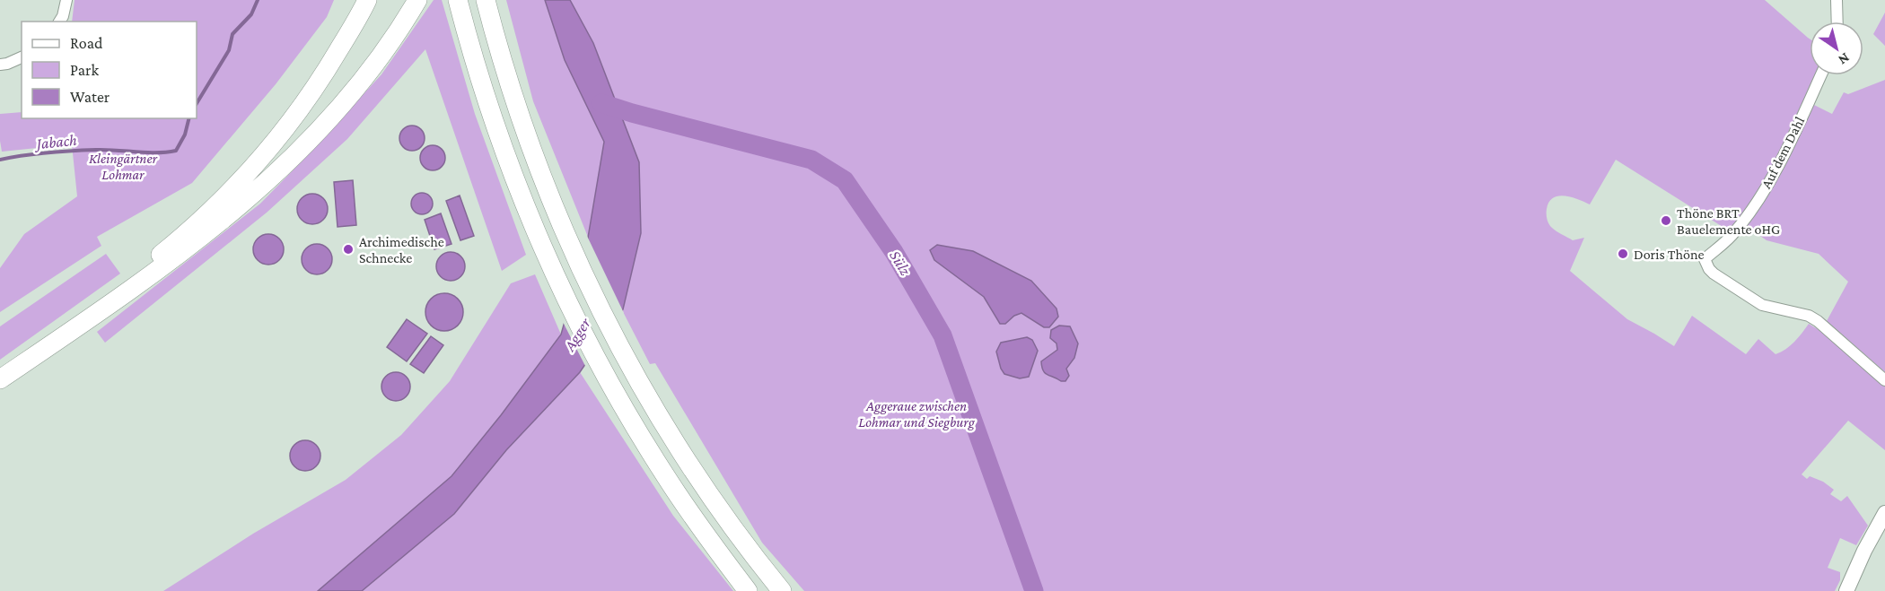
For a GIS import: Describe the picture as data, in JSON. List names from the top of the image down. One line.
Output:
{"streets":{"street":["Auf dem Dahl"]},"water":["Jabach","Sülz","Agger"],"parks":["Kleingärtner Lohmar","Aggeraue zwischen Lohmar und Siegburg"],"places":["Thöne BRT Bauelemente oHG","Archimedische Schnecke","Doris Thöne"],"legend":["Road","Park","Water"],"north":"bottom right"}
